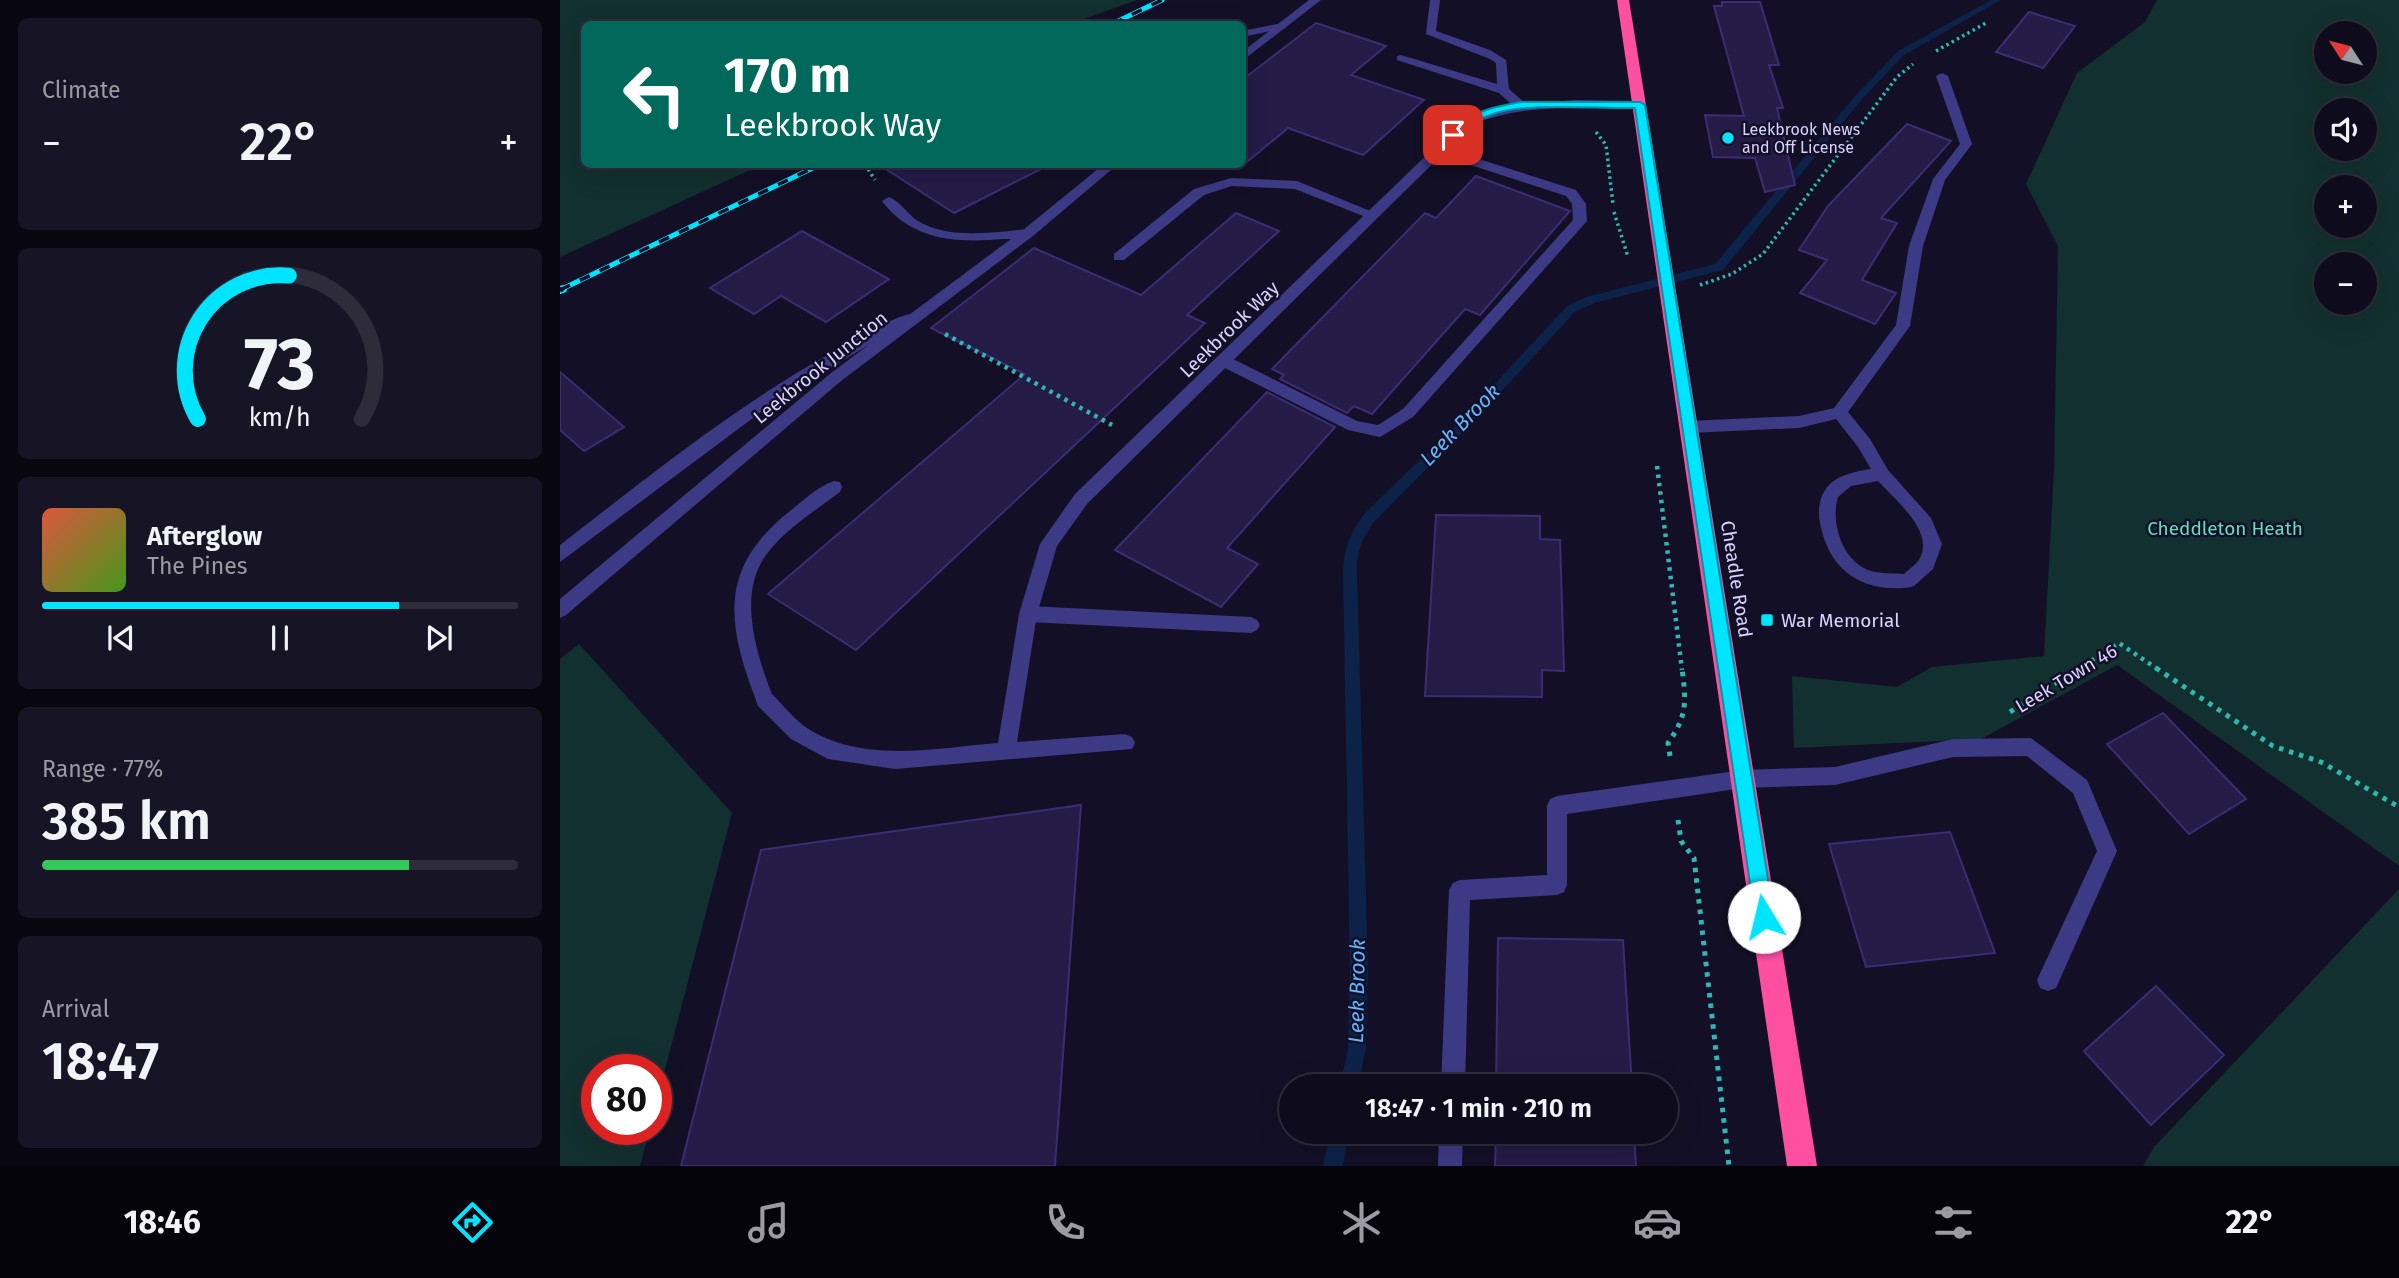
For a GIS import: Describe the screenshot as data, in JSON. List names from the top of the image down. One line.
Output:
{"streets":{"highway":["Cheadle Road"],"street":["Leekbrook Way","Leekbrook Junction"],"path":["Leek Town 46"]},"crossings":[["Leekbrook Way","Cheadle Road"]],"water":["Leek Brook"],"parks":["Cheddleton Heath"],"places":{"other":["Leekbrook News and Off License"],"transit":["War Memorial"]},"north":"top left","page":{"tile":["Climate",["Range · 77%","385 km"],["Arrival","18:47"]],"map_buttons":["+","−"],"turn":["170 m","Leekbrook Way"],"heat":["−","22°","+"],"song":["Afterglow","The Pines"],"limit":"80","trip":"18:47 · 1 min · 210 m","tabs":["18:46","22°"],"gauge":["73","km/h"]}}
